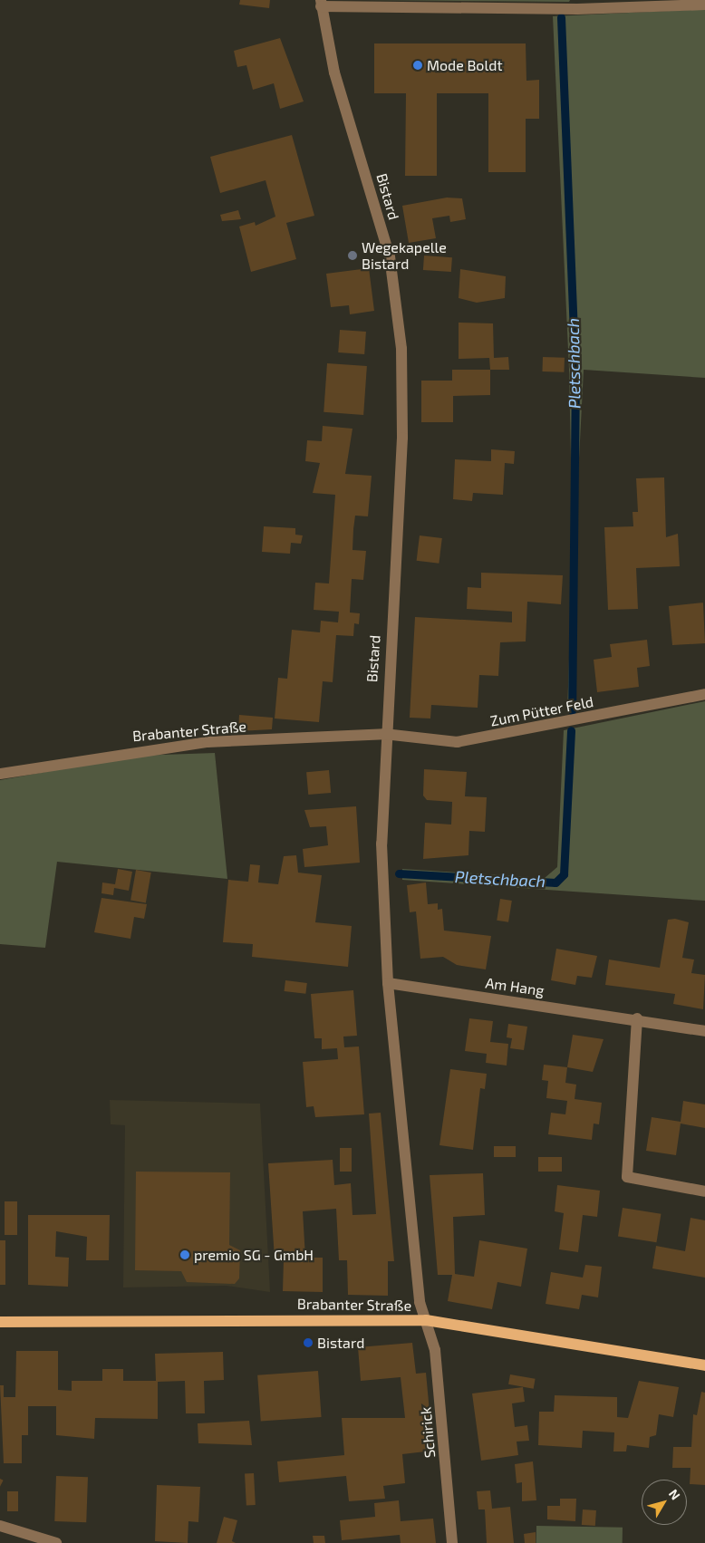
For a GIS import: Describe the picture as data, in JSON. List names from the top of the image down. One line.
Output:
{"streets":{"main road":["Brabanter Straße"],"street":["Bistard","Zum Pütter Feld","Am Hang","Schirick"]},"crossings":[["Bistard","Zum Pütter Feld"],["Bistard","Brabanter Straße"],["Bistard","Am Hang"],["Bistard","Schirick"],["Zum Pütter Feld","Brabanter Straße"],["Brabanter Straße","Schirick"]],"water":["Pletschbach"],"places":["Mode Boldt","Wegekapelle Bistard","premio SG - GmbH","Bistard"],"north":"top right"}
